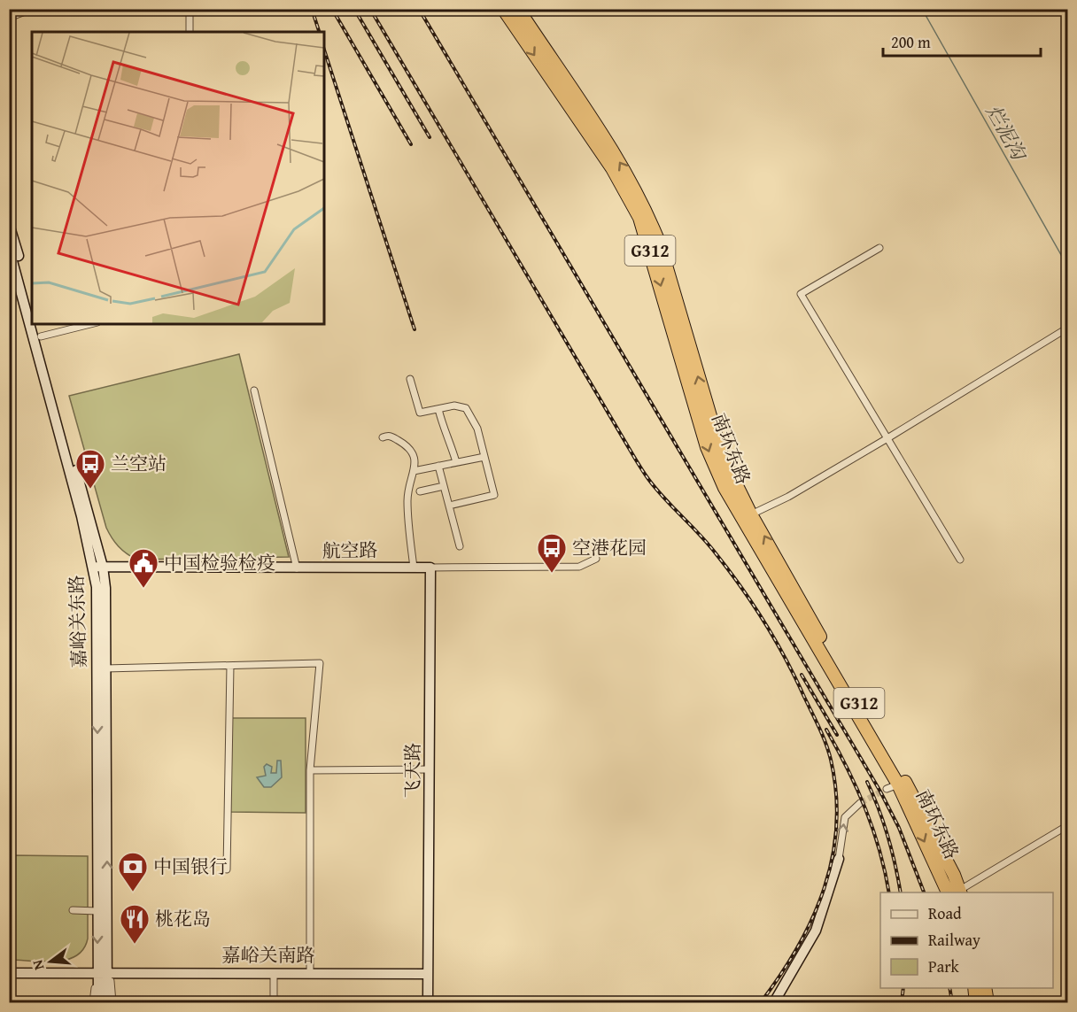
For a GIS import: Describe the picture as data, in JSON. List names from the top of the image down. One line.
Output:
{"streets":{"highway":["G312","南环东路"],"main road":["航空路","嘉峪关东路","飞天路","嘉峪关南路"]},"crossings":[["航空路","嘉峪关东路"],["航空路","飞天路"],["嘉峪关东路","嘉峪关南路"],["飞天路","嘉峪关南路"]],"water":["烂泥沟"],"places":{"bus stop":["兰空站","空港花园"],"public building":["中国检验检疫"],"bank":["中国银行"],"restaurant":["桃花岛"]},"legend":["Road","Railway","Park"],"scale_bar":"200 m","north":"left"}
